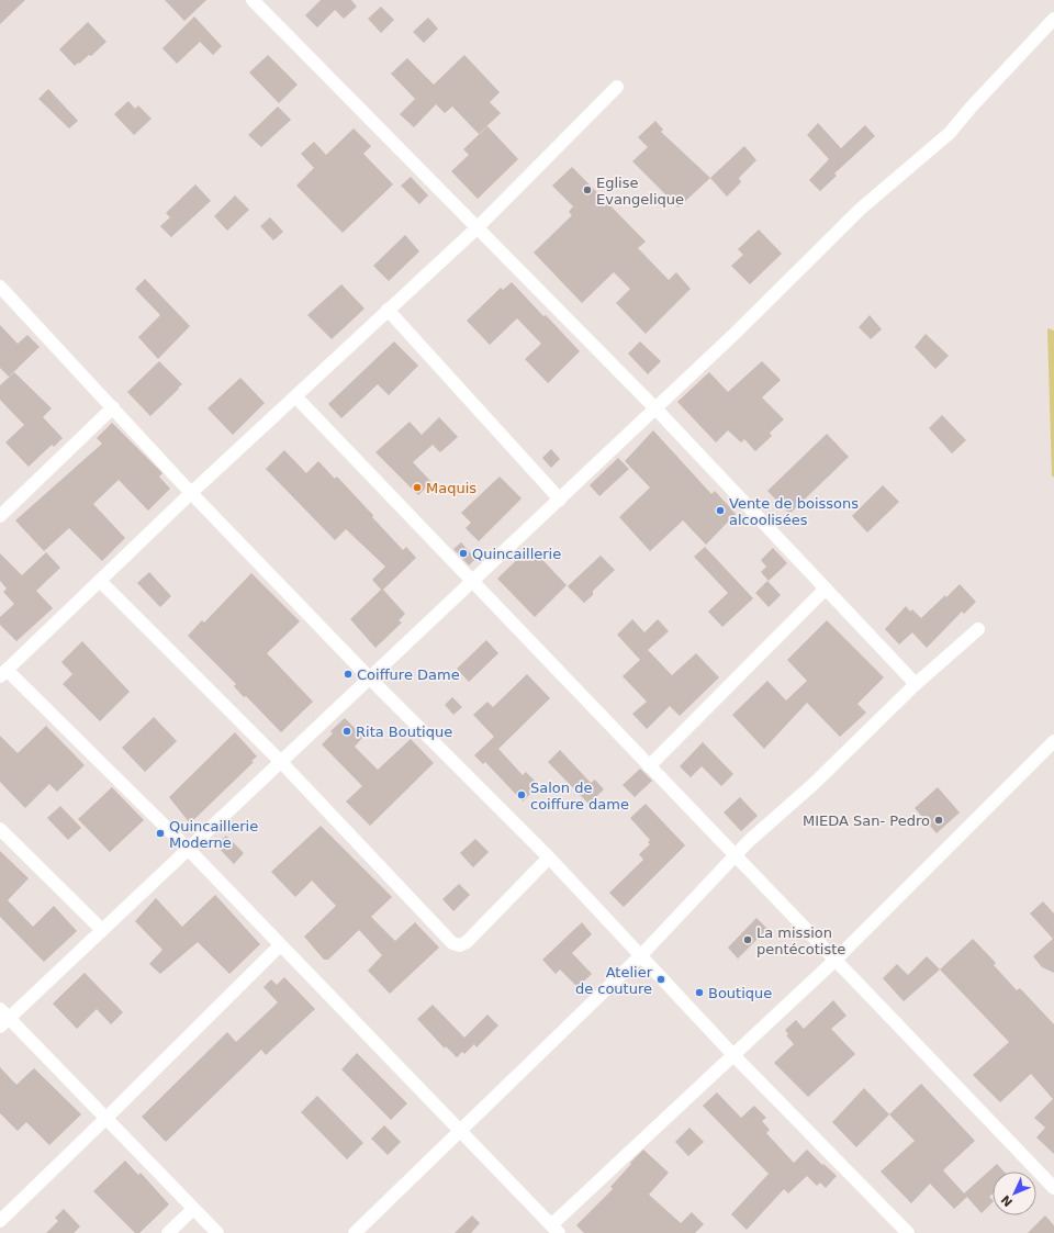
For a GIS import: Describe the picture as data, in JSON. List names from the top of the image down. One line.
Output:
{"places":["Eglise Evangelique","Maquis","Vente de boissons alcoolisées","Quincaillerie","Coiffure Dame","Rita Boutique","Salon de coiffure dame","MIEDA San- Pedro","Quincaillerie Moderne","La mission pentécotiste","Atelier de couture","Boutique"],"north":"bottom left"}
